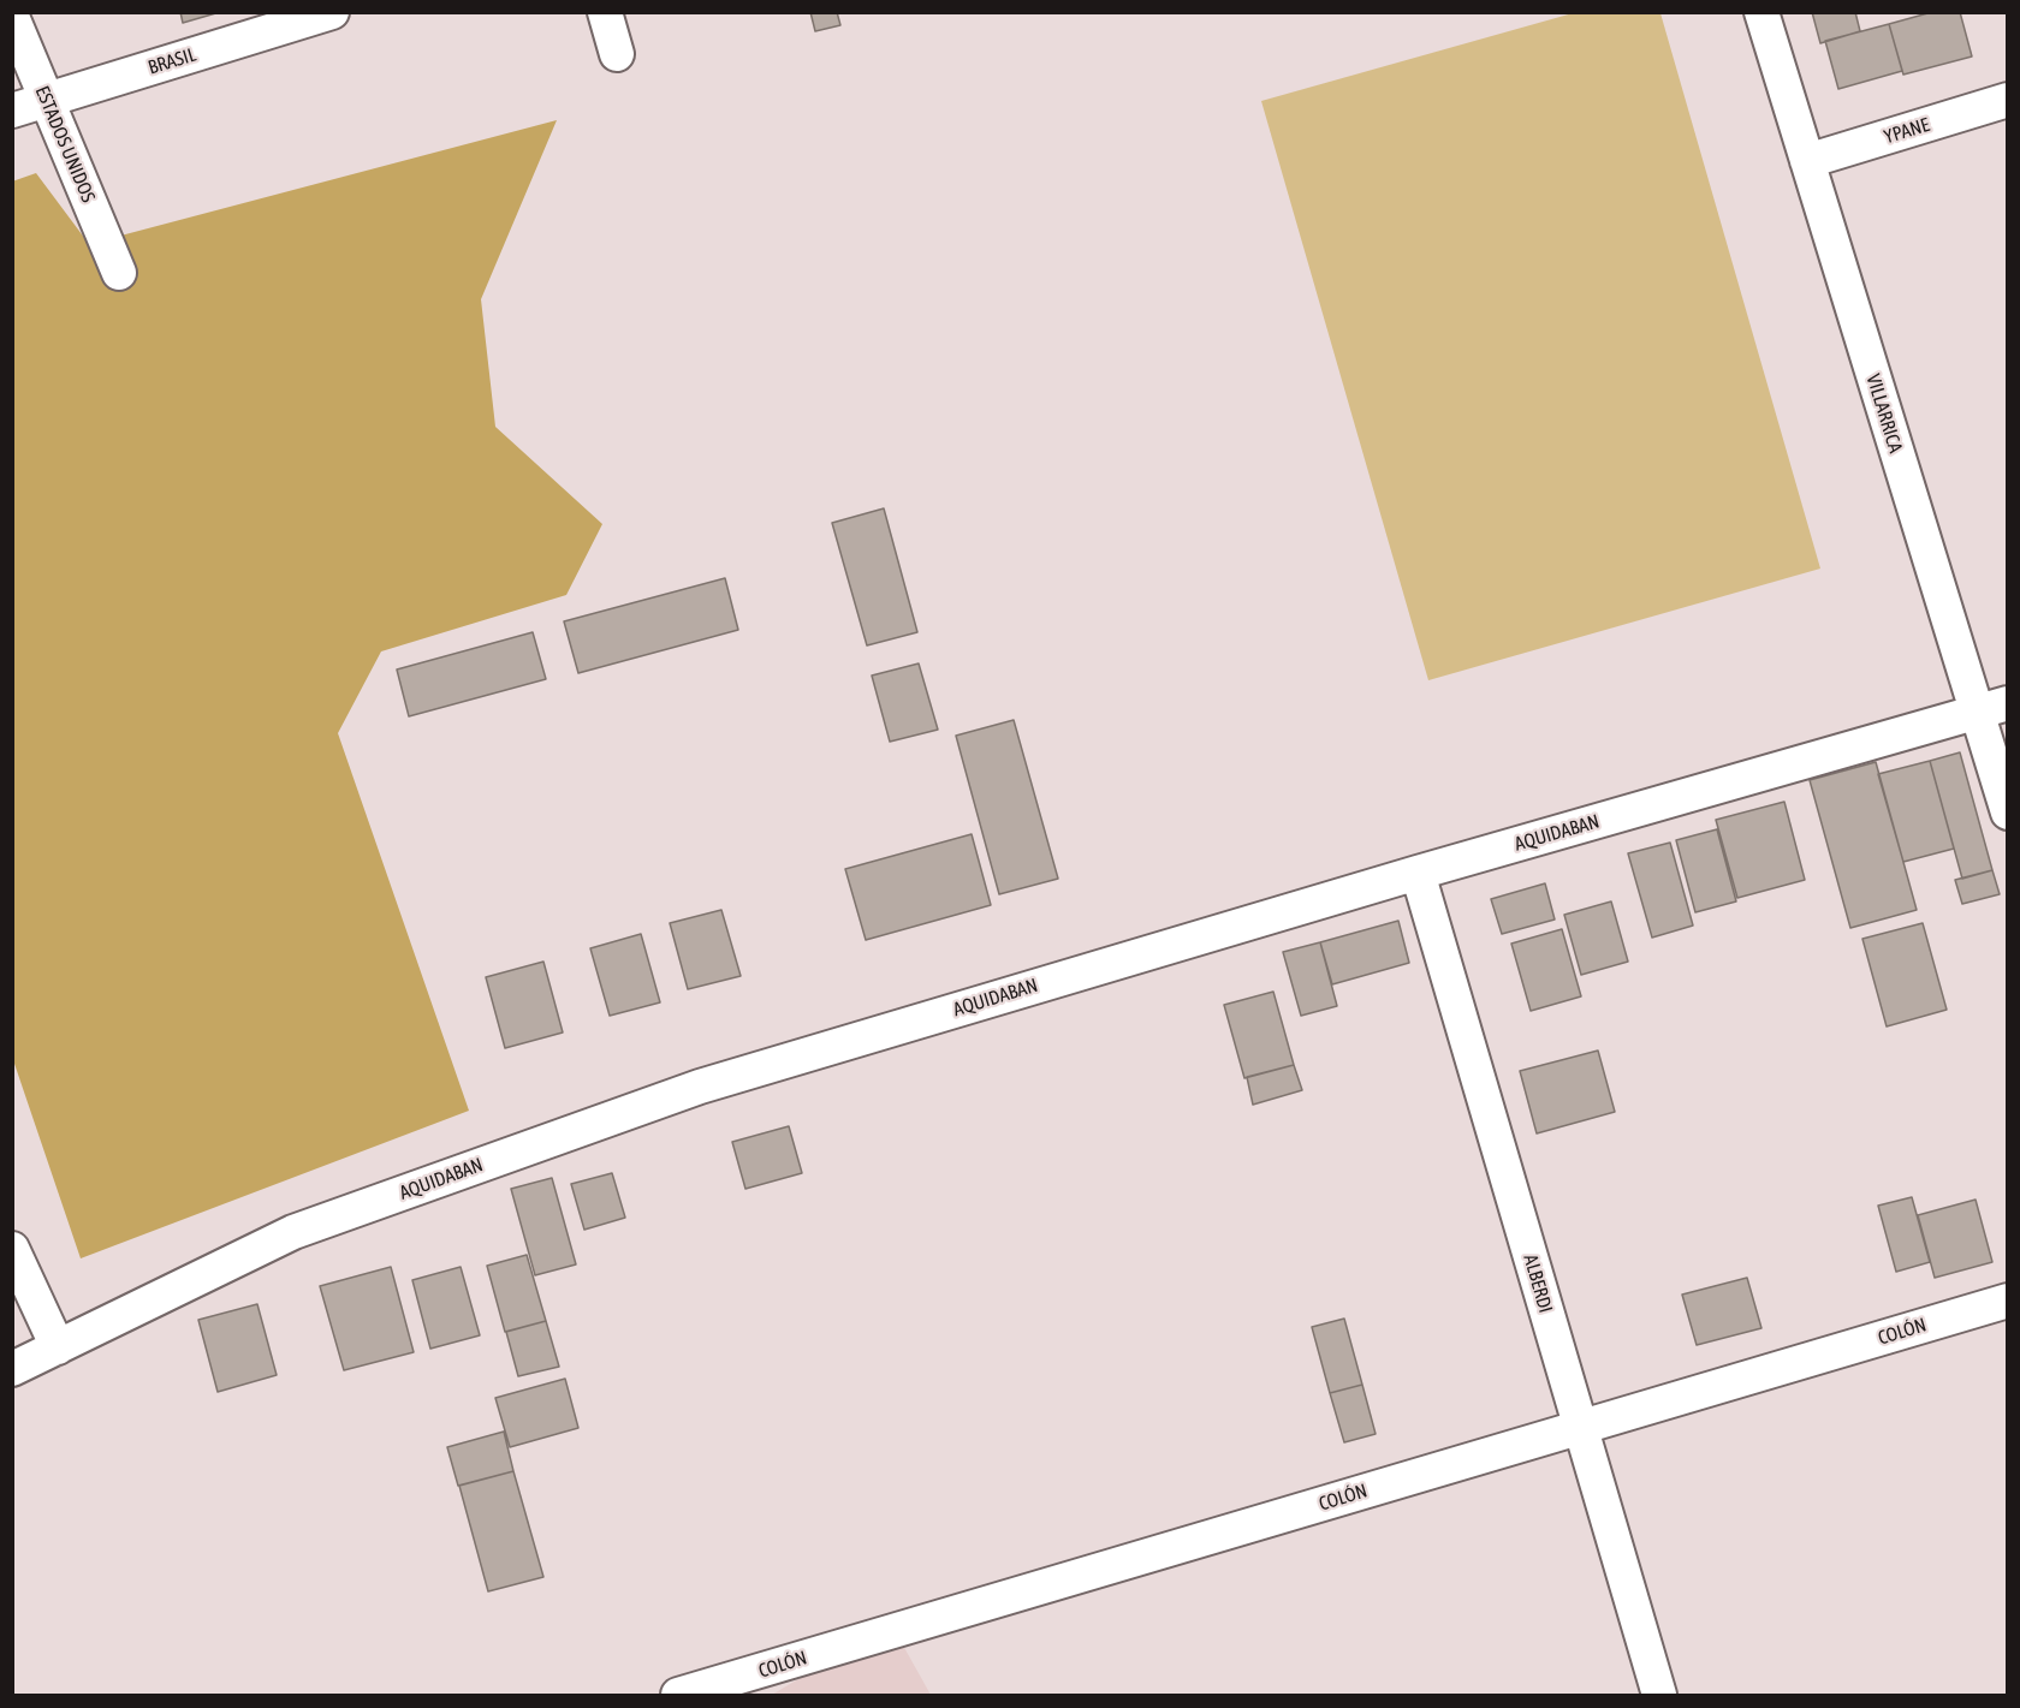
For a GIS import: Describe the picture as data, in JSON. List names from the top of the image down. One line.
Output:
{"streets":{"street":["BRASIL","YPANE","ESTADOS UNIDOS","VILLARRICA","AQUIDABAN","ALBERDI","COLÓN"]},"crossings":[["BRASIL","ESTADOS UNIDOS"],["YPANE","VILLARRICA"],["VILLARRICA","AQUIDABAN"],["AQUIDABAN","ALBERDI"],["ALBERDI","COLÓN"]]}
